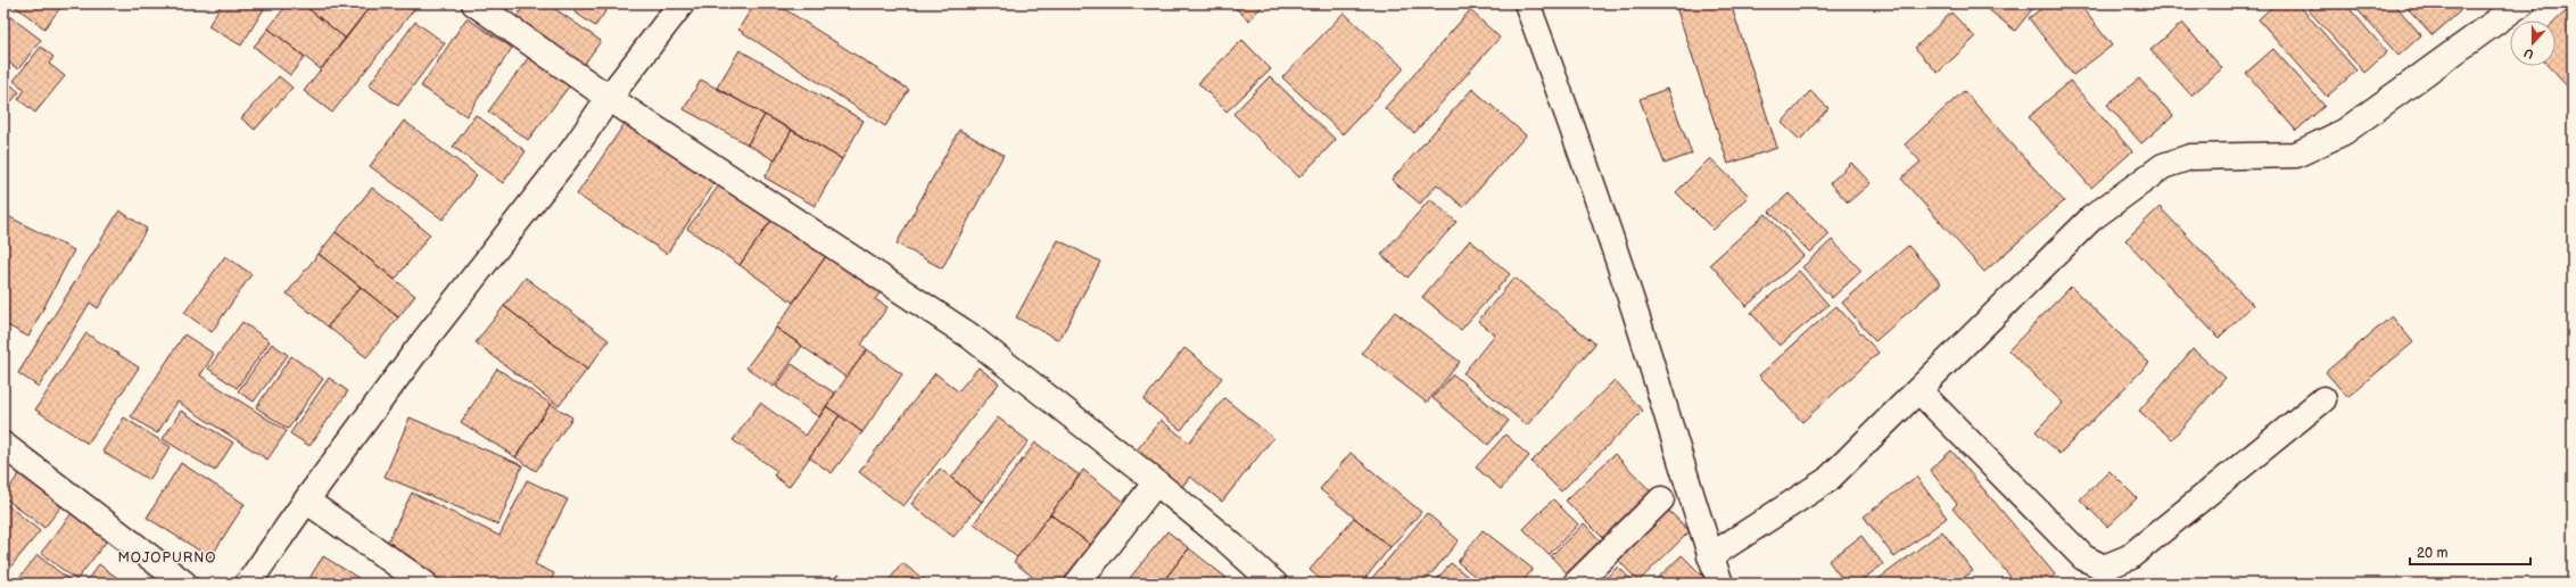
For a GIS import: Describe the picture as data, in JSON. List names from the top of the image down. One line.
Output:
{"districts":["MOJOPURNO"],"scale_bar":"20 m","north":"bottom"}
